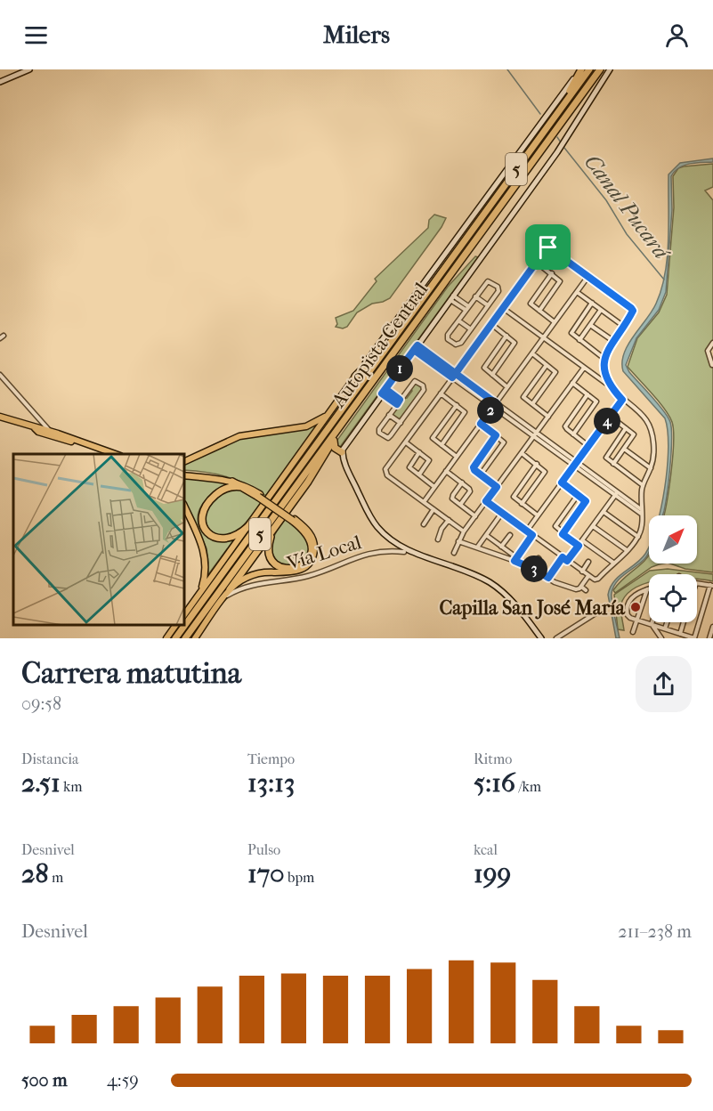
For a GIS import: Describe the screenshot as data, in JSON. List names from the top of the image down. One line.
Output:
{"streets":{"highway":["5","Autopista Central"],"street":["Vía Local"]},"water":["Canal Pucará"],"places":["Capilla San José María"],"north":"top right","page":{"header":"Milers","pins":["1","2","4","3"],"heading":["Carrera matutina","09:58"],"stats":[["Distancia","2.51 km"],["Tiempo","13:13"],["Ritmo","5:16 /km"],["Desnivel","28 m"],["Pulso","170 bpm"],["kcal","199"]],"chart":["Desnivel","211–238 m"],"list":[{"name":"500 m","note":"4:59"}]}}
